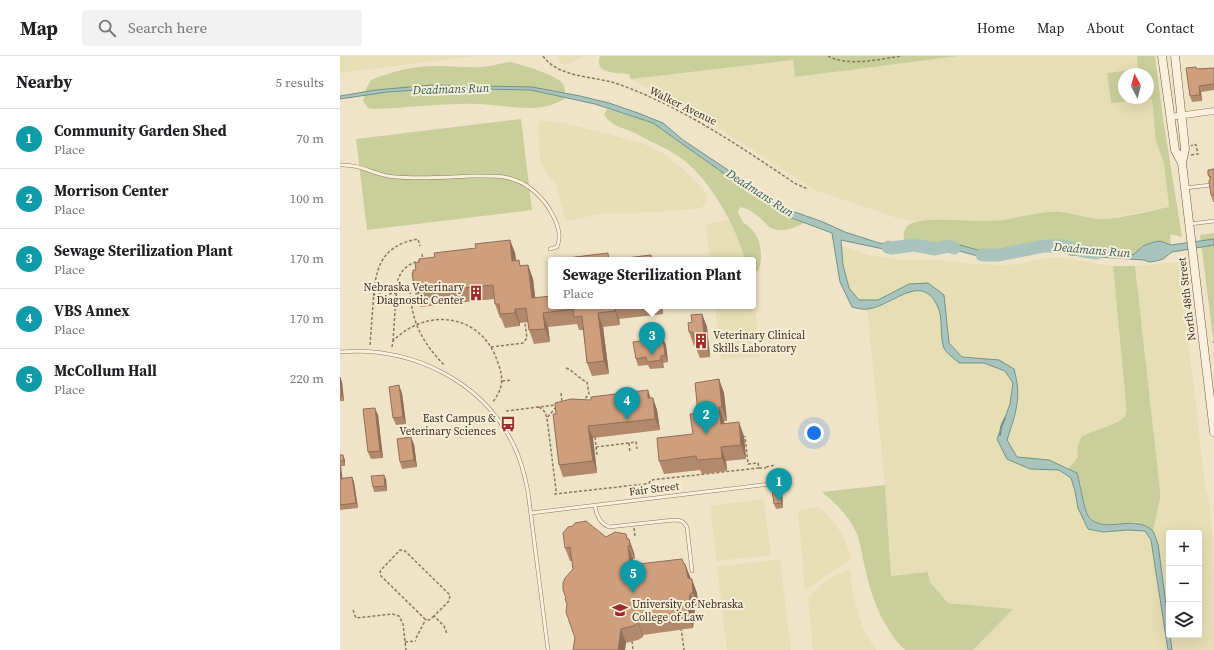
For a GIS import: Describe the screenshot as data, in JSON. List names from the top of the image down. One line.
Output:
{"streets":{"main road":["North 48th Street"],"lane":["Fair Street"],"path":["Walker Avenue"]},"water":["Deadmans Run"],"places":{"building":["Nebraska Veterinary Diagnostic Center","Veterinary Clinical Skills Laboratory"],"bus stop":["East Campus & Veterinary Sciences"],"school or university":["University of Nebraska College of Law"]},"north":"top","page":{"header":"Map","search":"Search here","nav":["Home","Map","About","Contact"],"heading":["Nearby","5 results"],"list":[{"mark":"1","name":"Community Garden Shed","note":"Place","value":"70 m"},{"mark":"2","name":"Morrison Center","note":"Place","value":"100 m"},{"mark":"3","name":"Sewage Sterilization Plant","note":"Place","value":"170 m"},{"mark":"4","name":"VBS Annex","note":"Place","value":"170 m"},{"mark":"5","name":"McCollum Hall","note":"Place","value":"220 m"}],"popup":["Sewage Sterilization Plant","Place"],"pins":["3","4","2","1","5"],"map_buttons":["+","−"]}}
